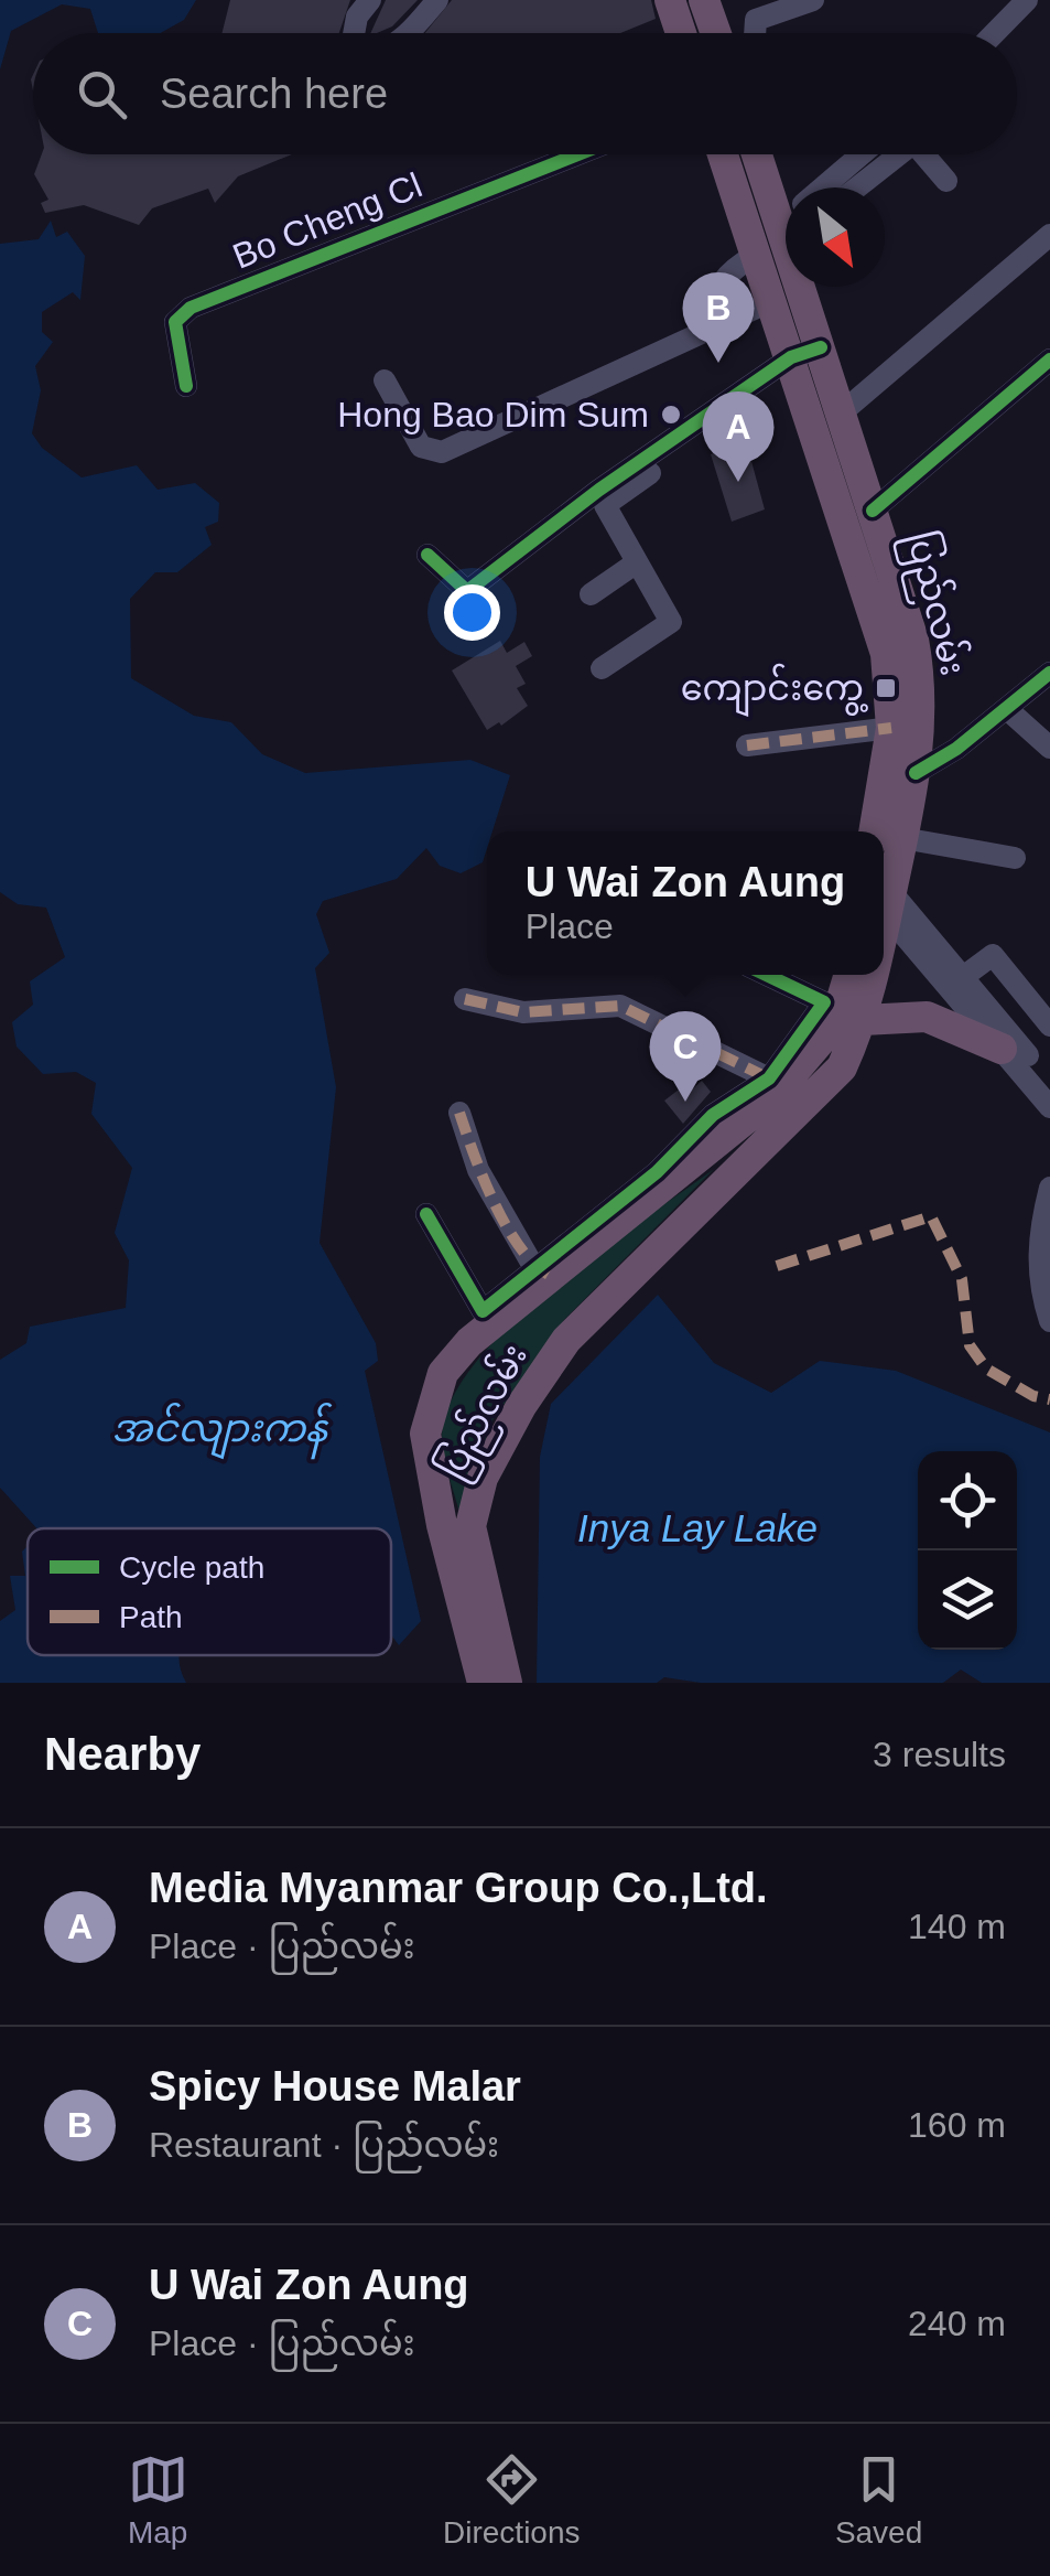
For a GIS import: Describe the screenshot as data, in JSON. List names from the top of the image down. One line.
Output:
{"streets":{"highway":["ပြည်လမ်း"],"street":["Bo Cheng Cl"]},"water":["အင်လျားကန်","Inya Lay Lake"],"places":{"other":["Hong Bao Dim Sum"],"transit":["ကျောင်းကွေ့"]},"legend":["Cycle path","Path"],"north":"bottom right","page":{"search":"Search here","pins":["B","A","C"],"popup":["U Wai Zon Aung","Place"],"heading":["Nearby","3 results"],"list":[{"mark":"A","name":"Media Myanmar Group Co.,Ltd.","note":"Place · ပြည်လမ်း","value":"140 m"},{"mark":"B","name":"Spicy House Malar","note":"Restaurant · ပြည်လမ်း","value":"160 m"},{"mark":"C","name":"U Wai Zon Aung","note":"Place · ပြည်လမ်း","value":"240 m"}],"nav":["Map","Directions","Saved"]}}
